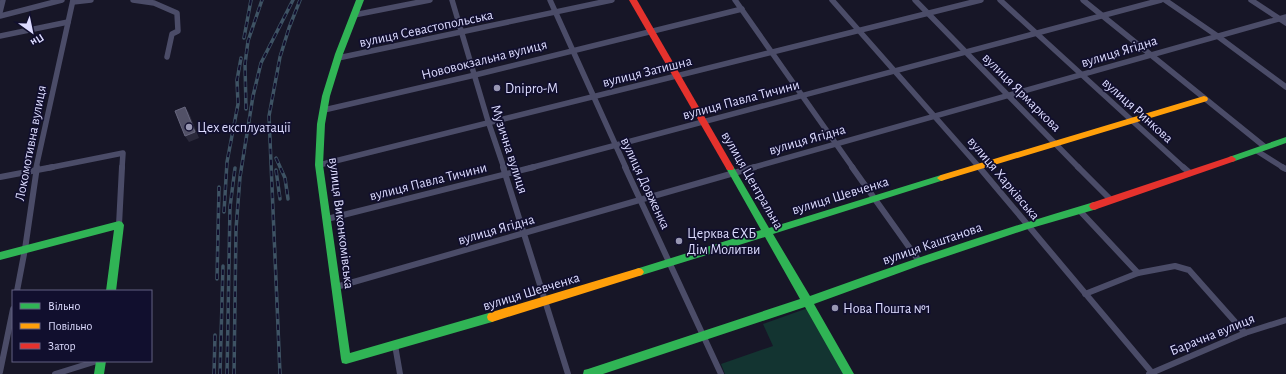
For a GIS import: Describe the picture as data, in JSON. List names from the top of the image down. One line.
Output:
{"streets":{"street":["вулиця Севастопольська","вулиця Ягідна","Нововокзальна вулиця","вулиця Затишна","вулиця Ярмаркова","вулиця Павла Тичини","вулиця Ринкова","Локомотивна вулиця","Музична вулиця","вулиця Харківська","вулиця Центральна","вулиця Довженка","вулиця Шевченка","вулиця Виконкомівська","вулиця Каштанова","Барачна вулиця"]},"crossings":[["вулиця Севастопольська","Музична вулиця"],["вулиця Севастопольська","вулиця Довженка"],["вулиця Севастопольська","вулиця Виконкомівська"],["вулиця Ягідна","вулиця Ярмаркова"],["вулиця Ягідна","вулиця Ринкова"],["вулиця Ягідна","Музична вулиця"],["вулиця Ягідна","вулиця Харківська"],["вулиця Ягідна","вулиця Центральна"],["вулиця Ягідна","вулиця Довженка"],["вулиця Ягідна","вулиця Виконкомівська"],["Нововокзальна вулиця","Музична вулиця"],["Нововокзальна вулиця","вулиця Центральна"],["Нововокзальна вулиця","вулиця Довженка"],["Нововокзальна вулиця","вулиця Виконкомівська"],["вулиця Затишна","вулиця Ярмаркова"],["вулиця Затишна","Музична вулиця"],["вулиця Затишна","вулиця Харківська"],["вулиця Затишна","вулиця Центральна"],["вулиця Затишна","вулиця Довженка"],["вулиця Затишна","вулиця Виконкомівська"],["вулиця Ярмаркова","вулиця Павла Тичини"],["вулиця Ярмаркова","вулиця Шевченка"],["вулиця Ярмаркова","вулиця Каштанова"],["вулиця Павла Тичини","вулиця Ринкова"],["вулиця Павла Тичини","Музична вулиця"],["вулиця Павла Тичини","вулиця Харківська"],["вулиця Павла Тичини","вулиця Центральна"],["вулиця Павла Тичини","вулиця Довженка"],["вулиця Павла Тичини","вулиця Виконкомівська"],["вулиця Ринкова","вулиця Шевченка"],["вулиця Ринкова","вулиця Каштанова"],["Музична вулиця","вулиця Шевченка"],["вулиця Харківська","вулиця Шевченка"],["вулиця Харківська","вулиця Каштанова"],["вулиця Харківська","Барачна вулиця"],["вулиця Центральна","вулиця Шевченка"],["вулиця Центральна","вулиця Каштанова"],["вулиця Довженка","вулиця Шевченка"],["вулиця Довженка","вулиця Каштанова"],["вулиця Шевченка","вулиця Виконкомівська"]],"places":["Dnipro-M","Цех експлуатації","Церква ЄХБ Дім Молитви","Нова Пошта №1"],"legend":["Вільно","Повільно","Затор"],"north":"bottom right"}
